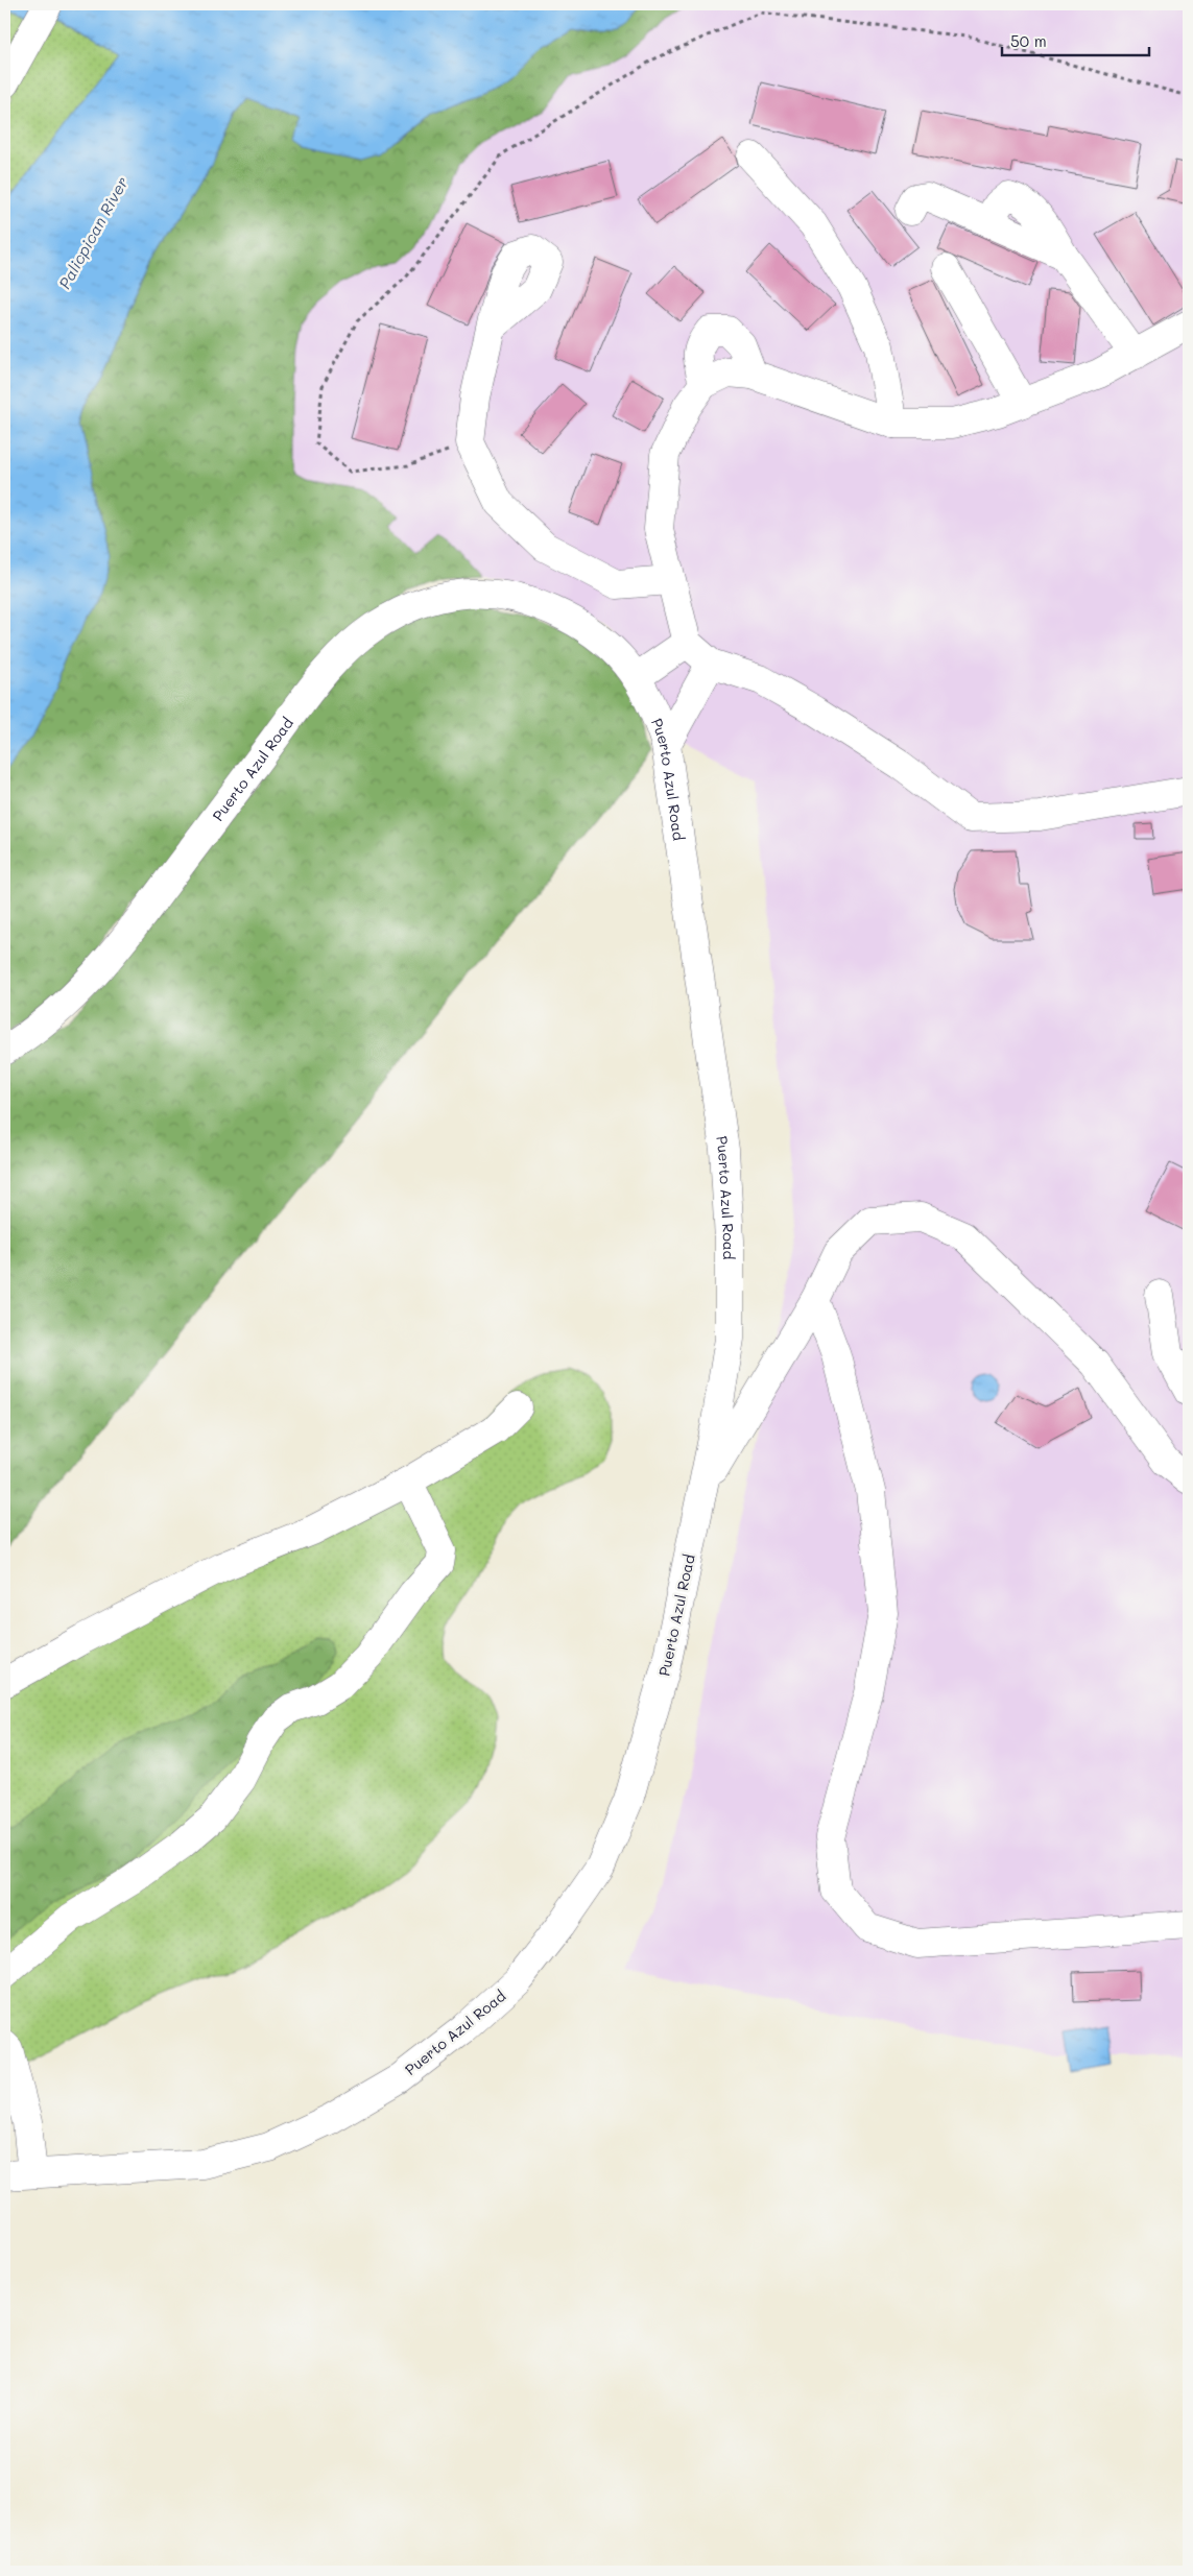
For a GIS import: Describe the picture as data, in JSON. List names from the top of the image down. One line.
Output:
{"streets":{"street":["Puerto Azul Road"]},"water":["Palicpican River"],"scale_bar":"50 m"}
